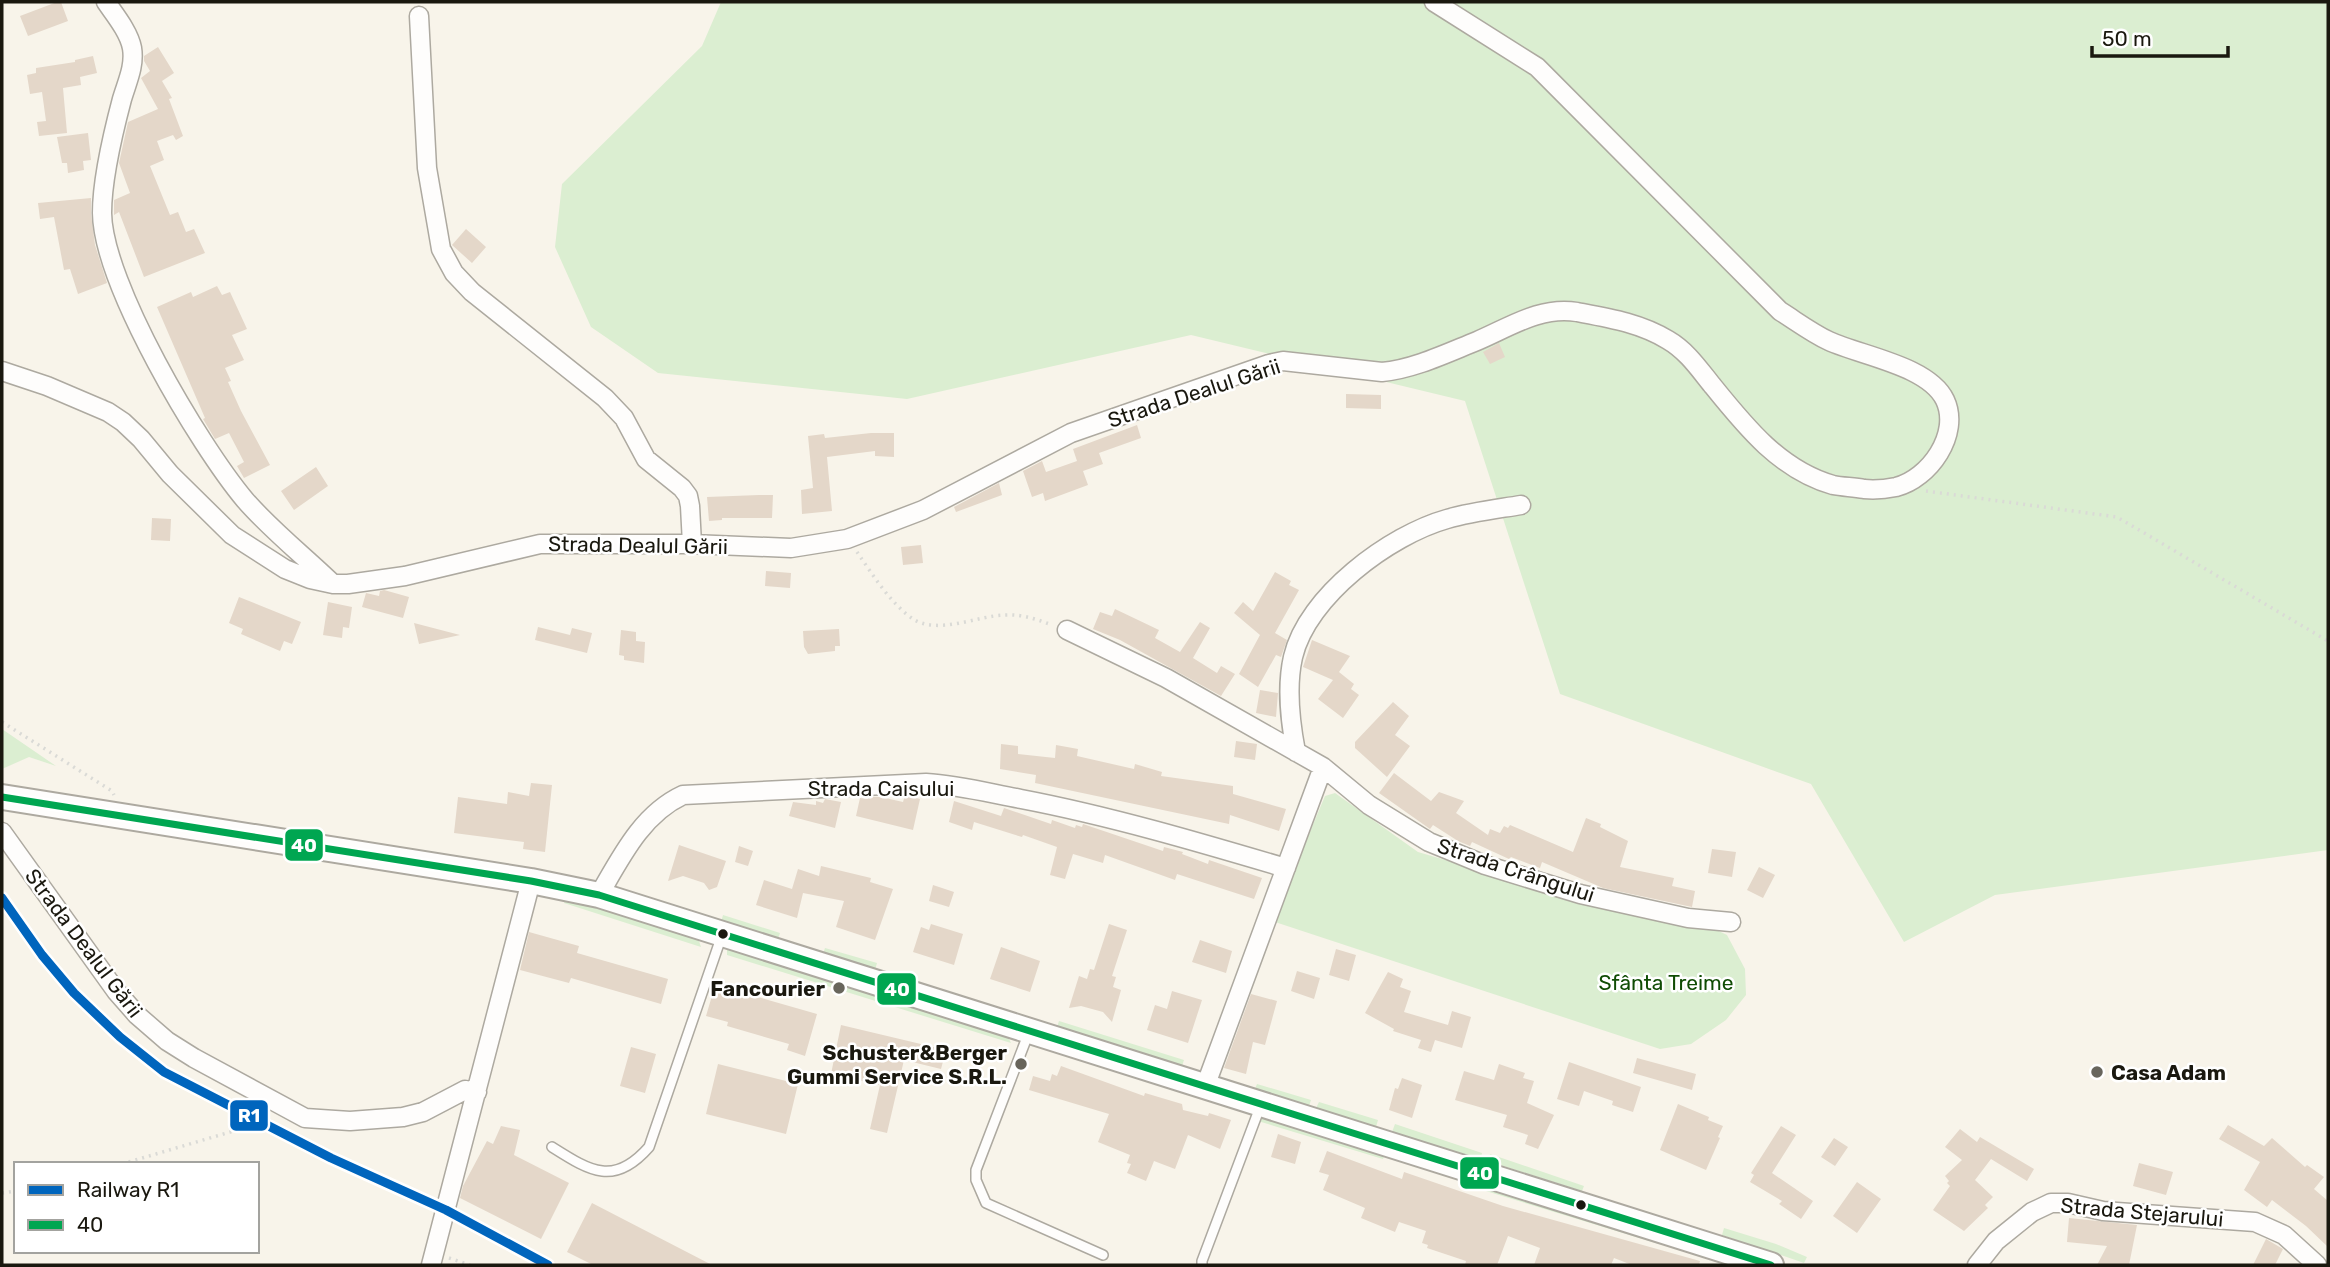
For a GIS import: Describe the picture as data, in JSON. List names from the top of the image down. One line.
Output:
{"streets":{"street":["Strada Dealul Gării","Strada Caisului","Strada Crângului","Strada Stejarului"]},"parks":["Sfânta Treime"],"places":["Fancourier","Schuster&Berger Gummi Service S.R.L.","Casa Adam"],"lines":["transit line 40","rail line R1"],"legend":["Railway R1","40"],"scale_bar":"50 m"}
